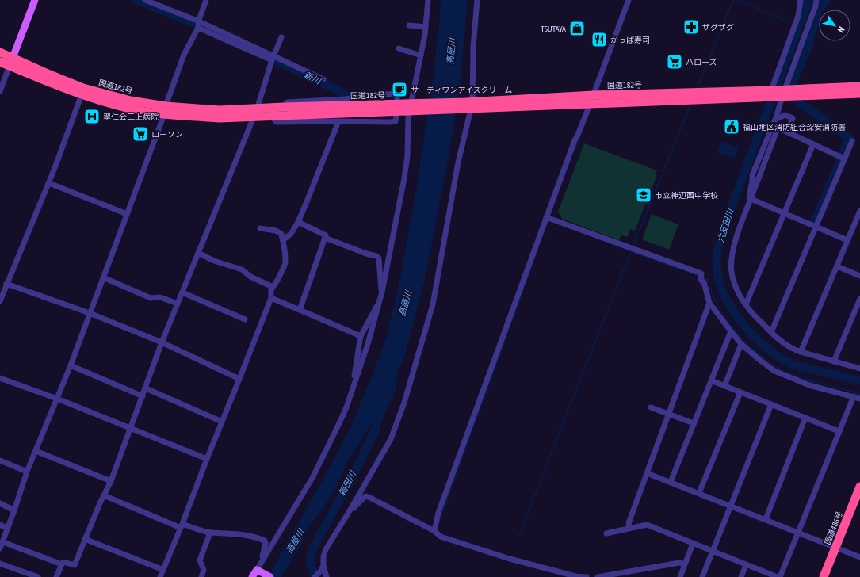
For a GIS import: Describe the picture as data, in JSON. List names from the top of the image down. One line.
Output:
{"streets":{"highway":["国道182号","国道486号"]},"water":["高屋川","新川","六反田川","箱田川"],"places":{"pharmacy":["ザグザグ"],"shop":["TSUTAYA"],"restaurant":["かっぱ寿司"],"supermarket":["ハローズ","ローソン"],"cafe":["サーティワンアイスクリーム"],"hospital":["翠仁会三上病院"],"public building":["福山地区消防組合深安消防署"],"school or university":["市立神辺西中学校"]},"north":"bottom right"}
